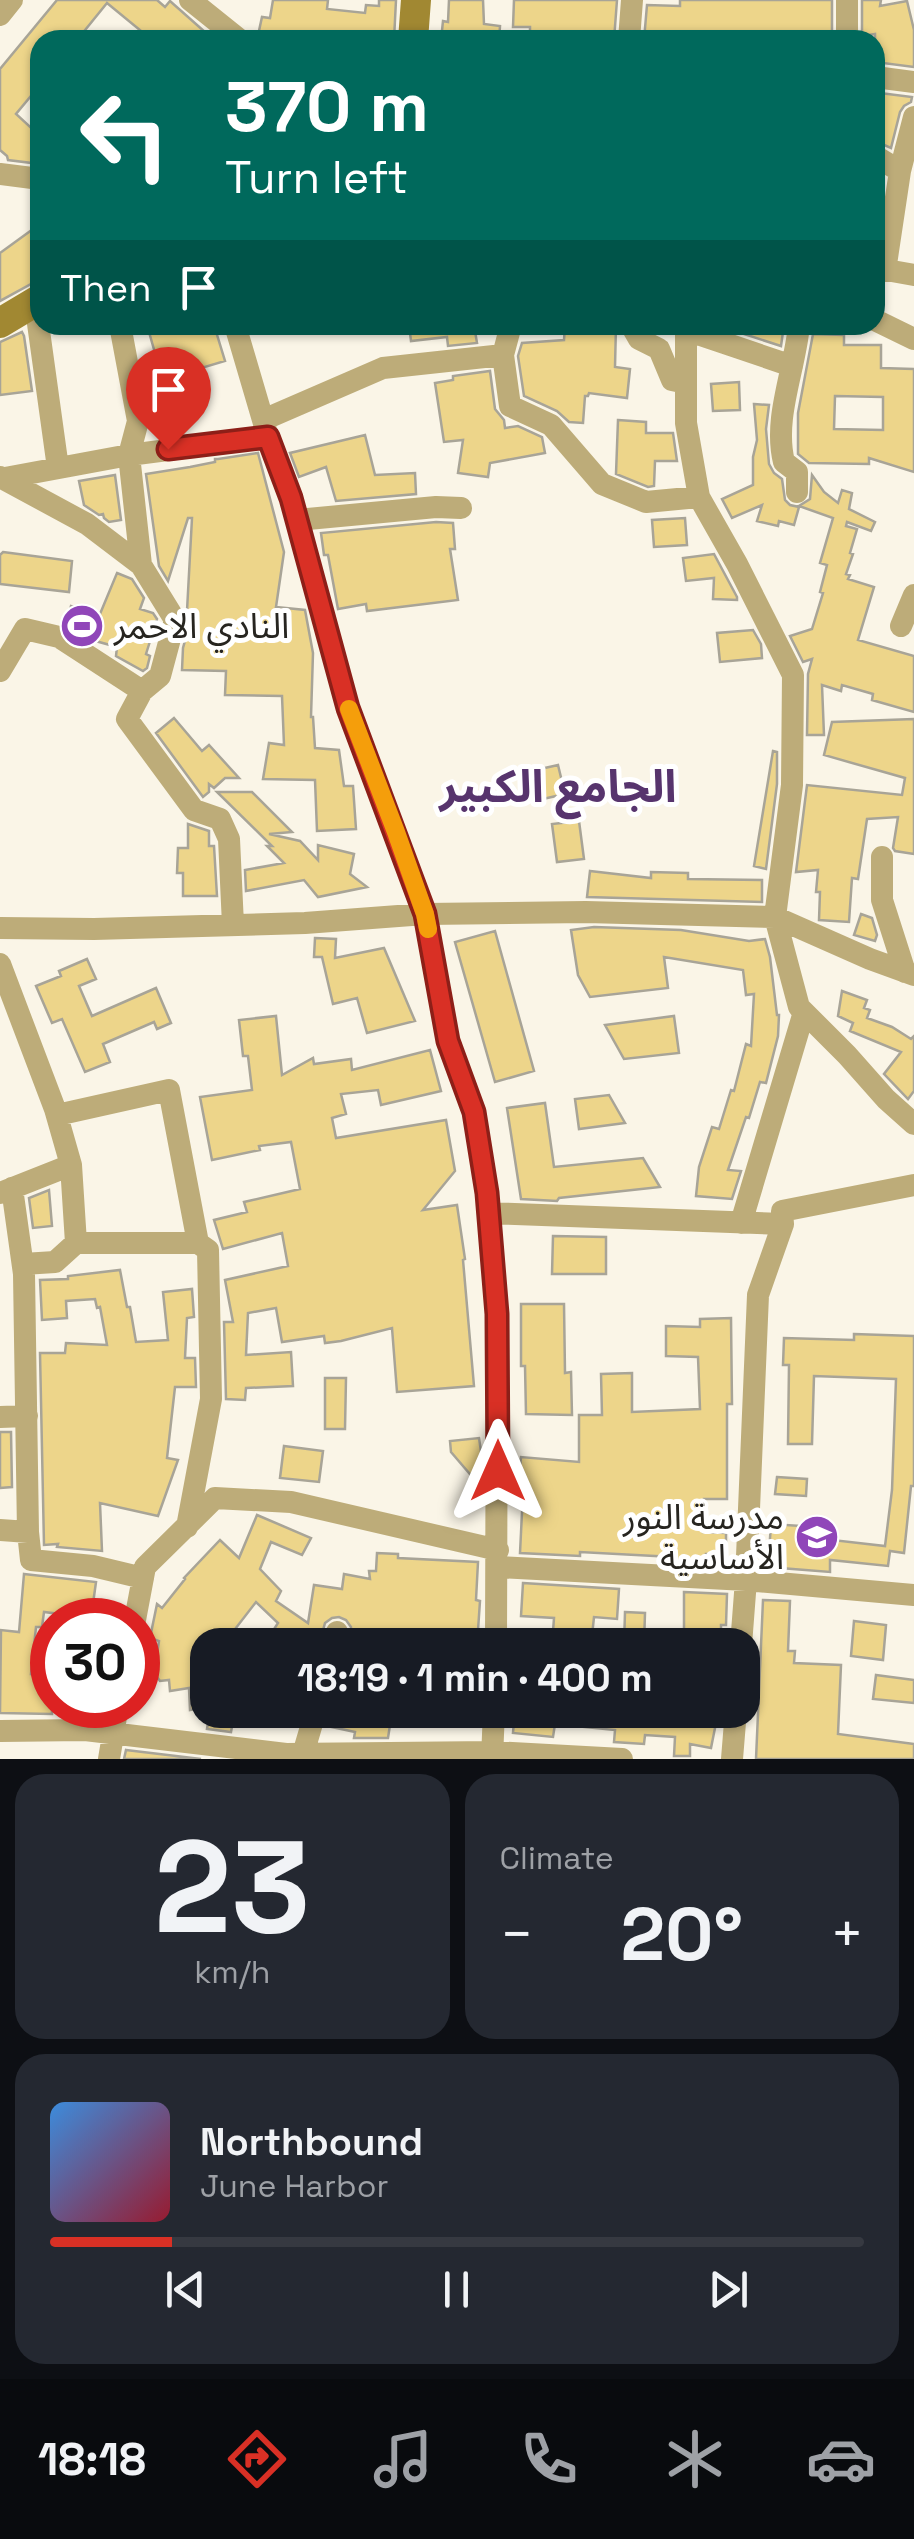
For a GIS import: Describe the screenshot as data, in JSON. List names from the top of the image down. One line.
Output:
{"districts":["الجامع الكبير"],"places":{"sports":["النادي الاحمر"],"school or university":["مدرسة النور الأساسية"]},"page":{"turn":["370 m","Turn left"],"then":"Then","limit":"30","trip":"18:19 · 1 min · 400 m","tile":[["23","km/h"],"Climate"],"heat":["−","20°","+"],"song":["Northbound","June Harbor"],"tabs":"18:18"}}
